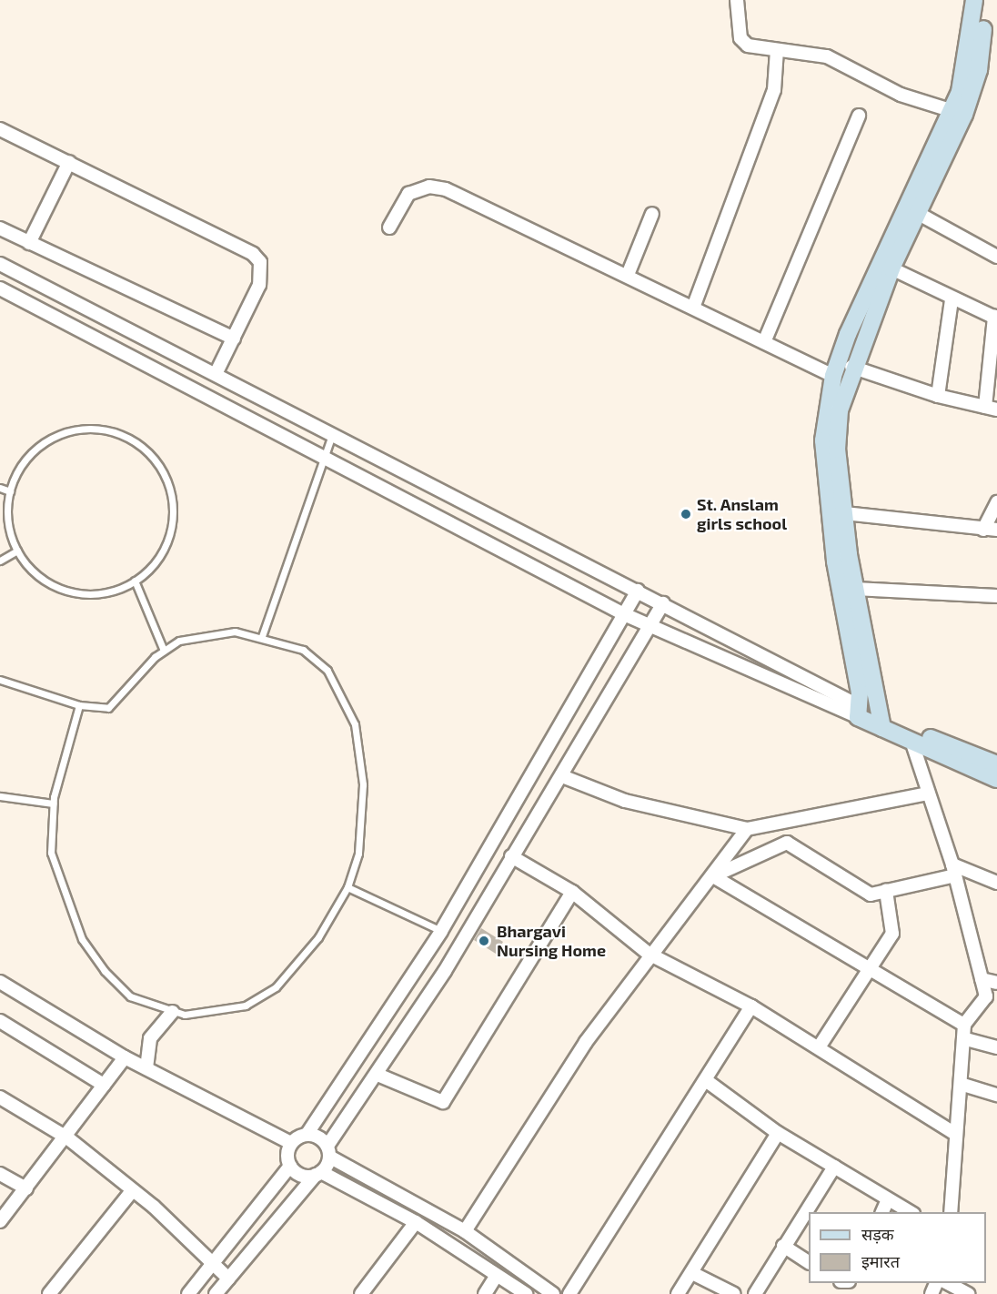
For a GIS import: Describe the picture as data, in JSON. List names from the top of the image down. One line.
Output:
{"places":["St. Anslam girls school","Bhargavi Nursing Home"],"legend":["सड़क","इमारत"]}
